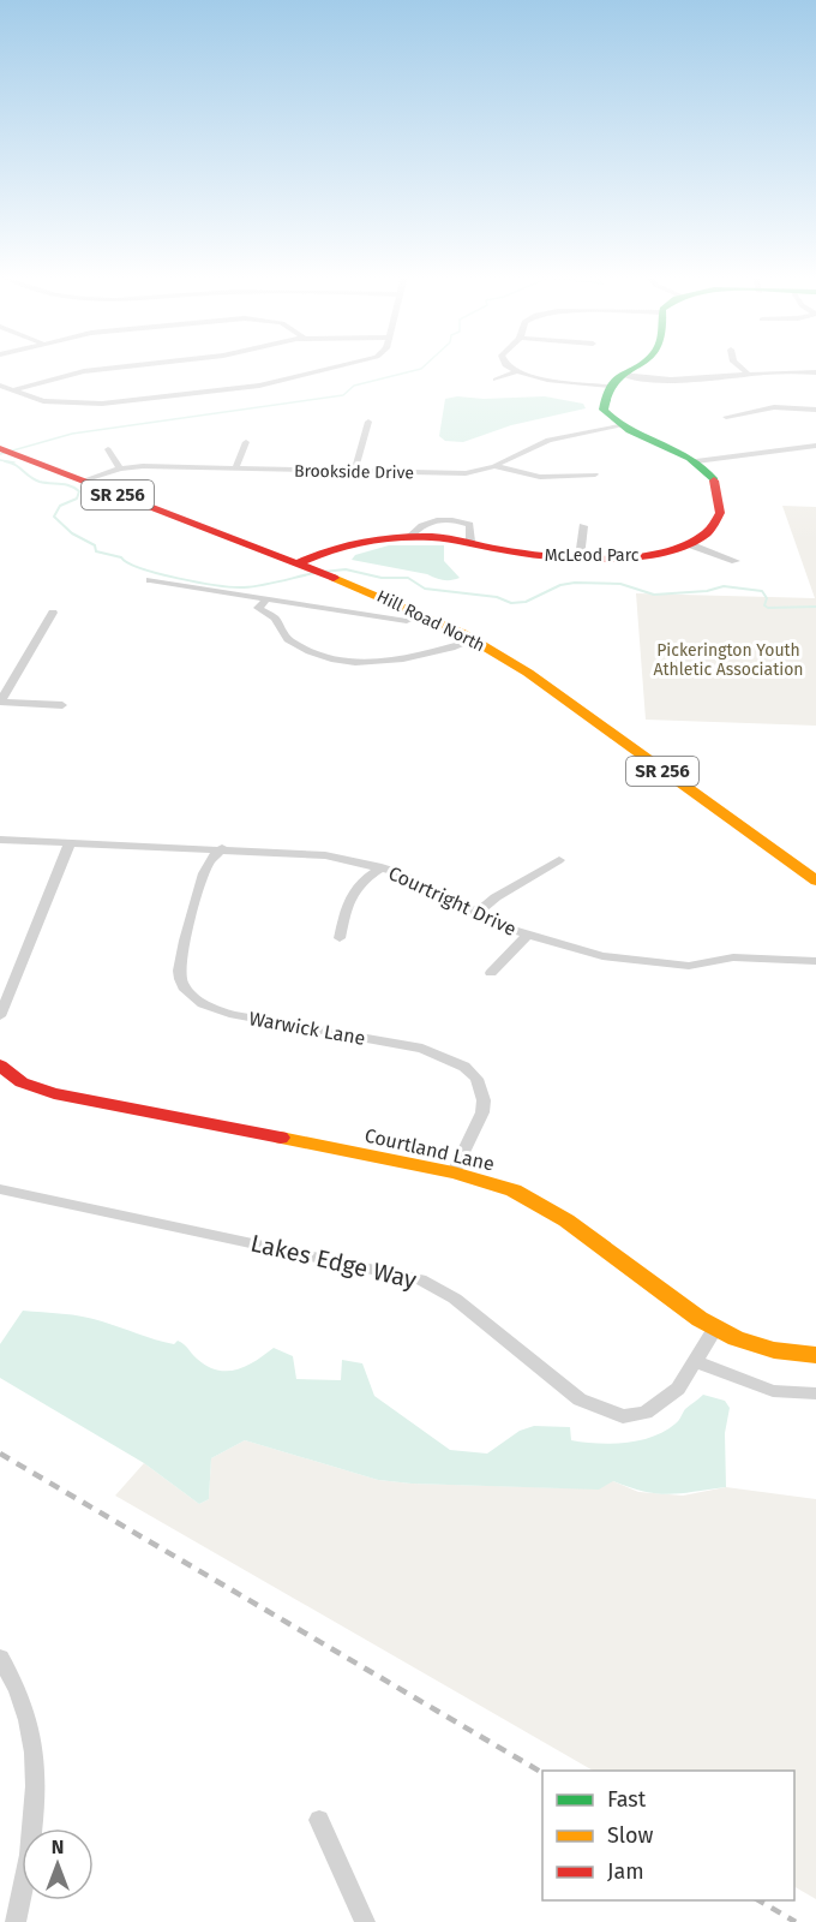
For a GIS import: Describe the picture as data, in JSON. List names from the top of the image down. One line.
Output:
{"streets":{"street":["Brookside Drive","SR 256","McLeod Parc","Hill Road North","Courtright Drive","Warwick Lane","Courtland Lane","Lakes Edge Way"]},"crossings":[["Brookside Drive","Hill Road North"],["McLeod Parc","Hill Road North"],["Courtright Drive","Warwick Lane"],["Warwick Lane","Courtland Lane"],["Courtland Lane","Lakes Edge Way"]],"parks":["Pickerington Youth Athletic Association"],"legend":["Fast","Slow","Jam"],"north":"top"}
